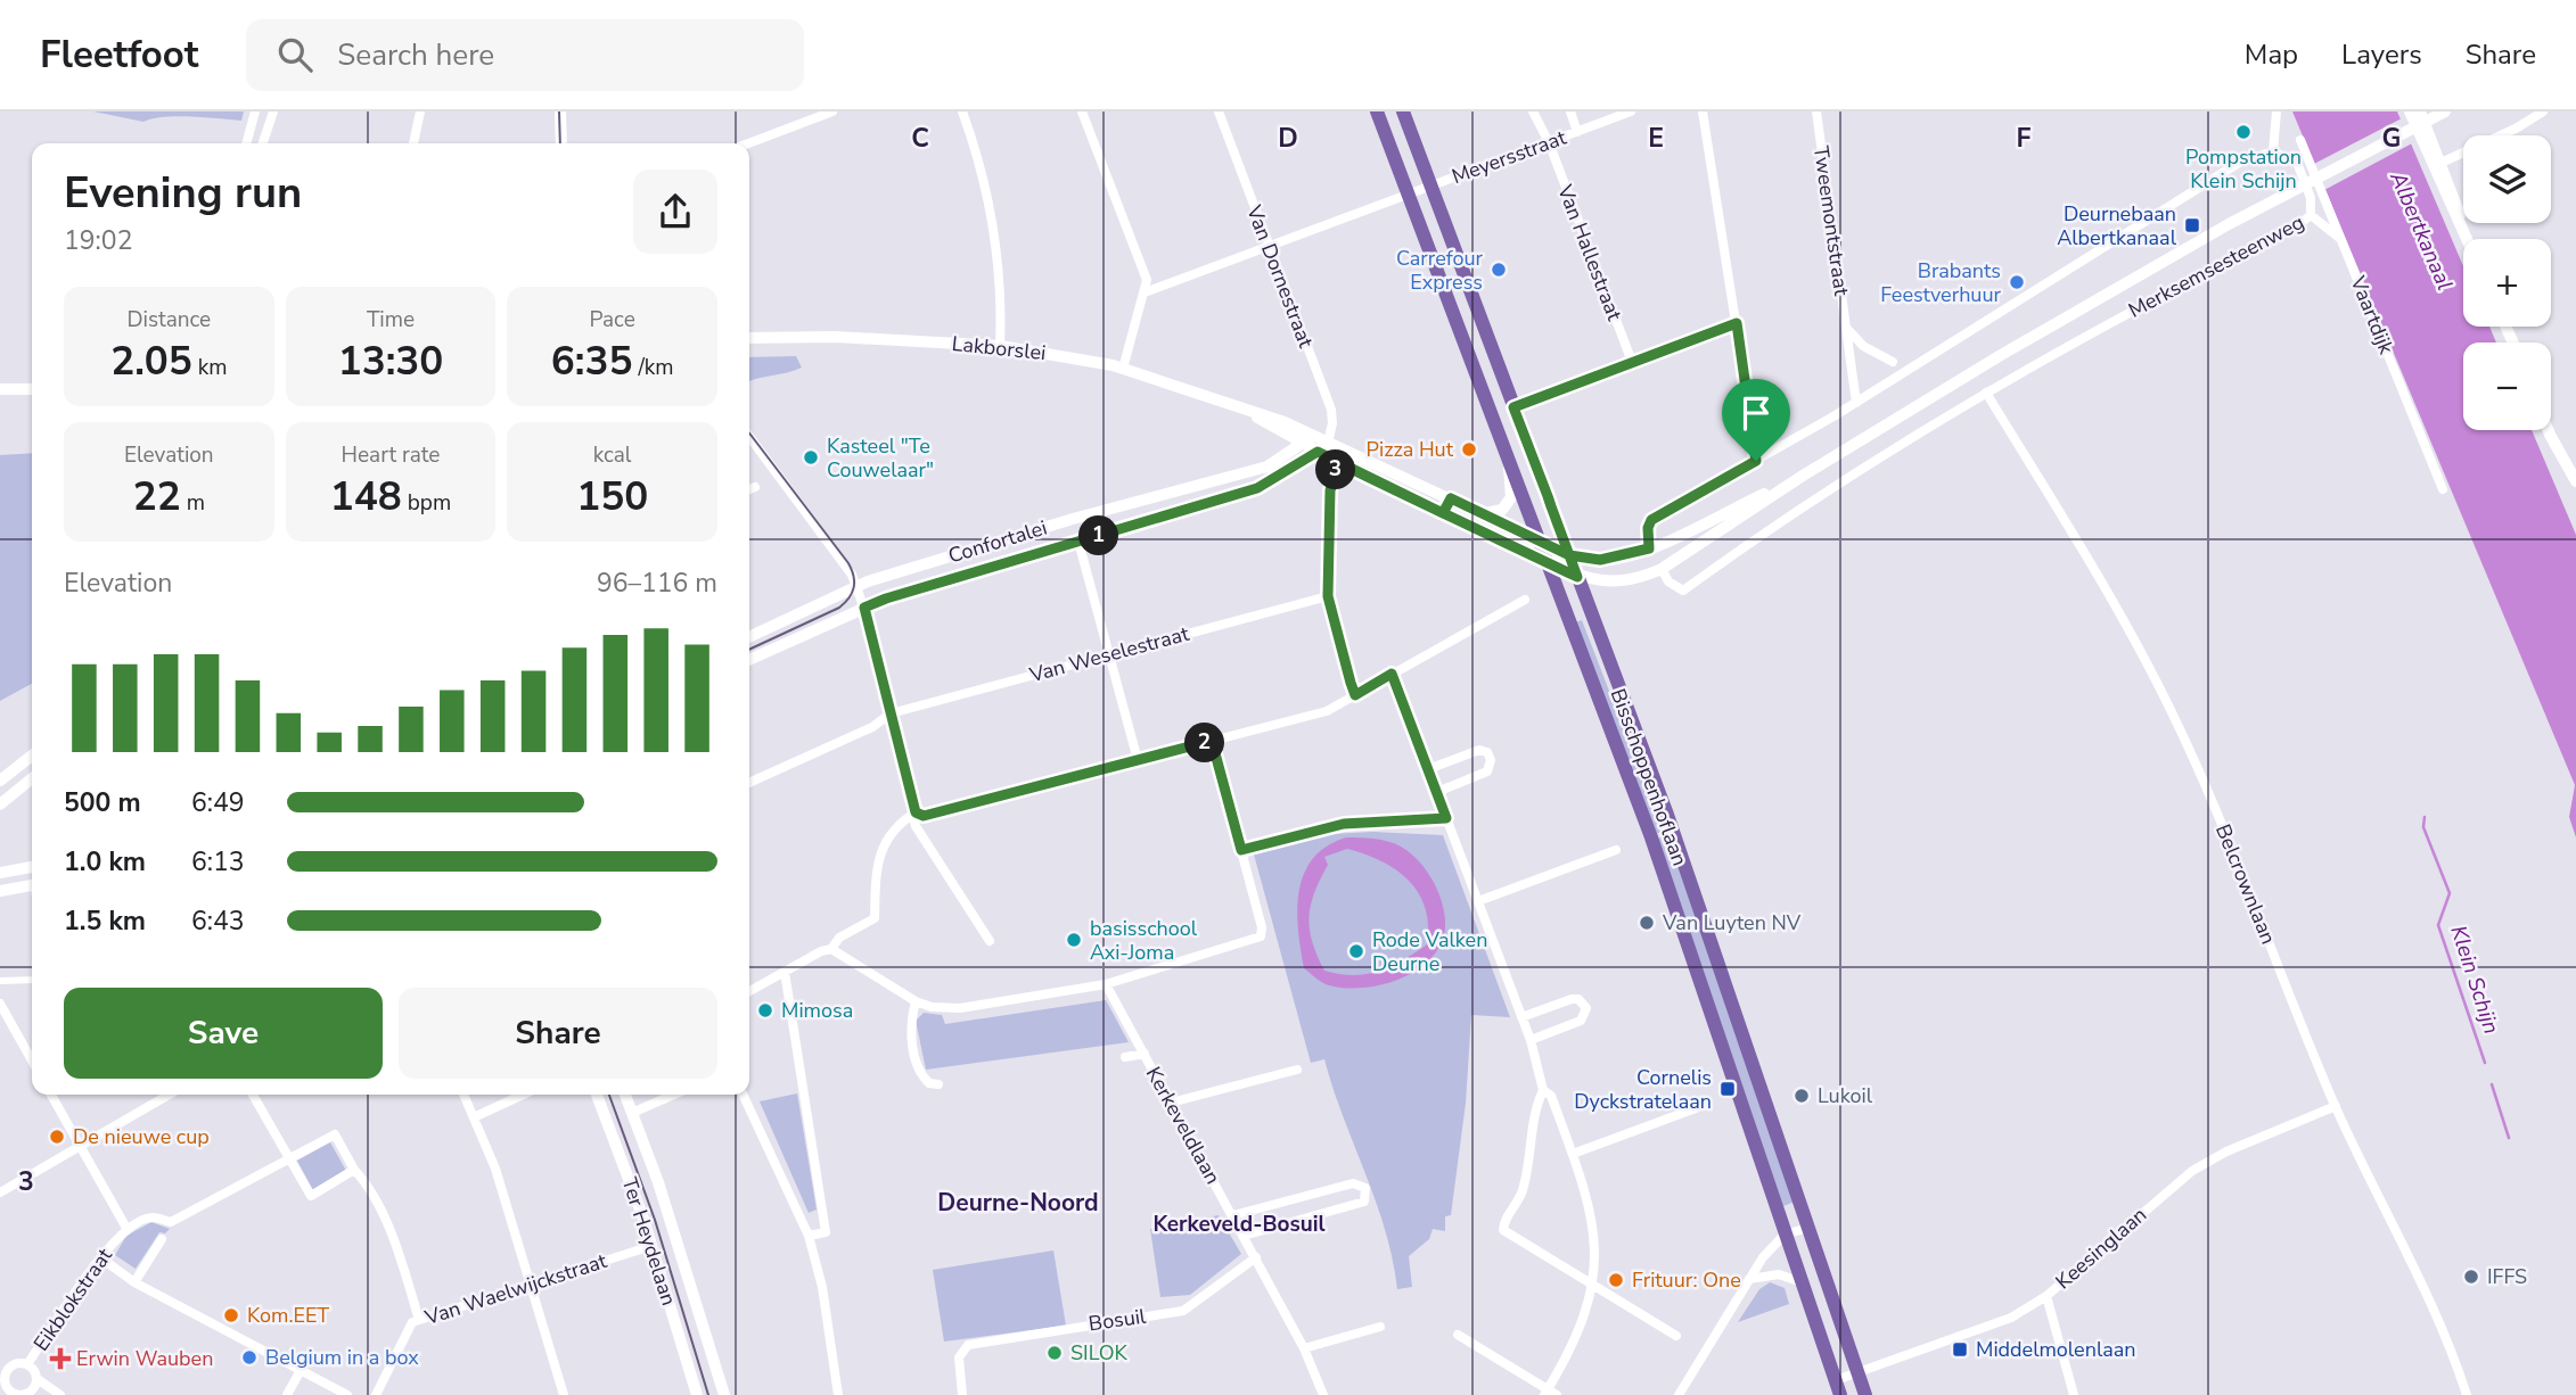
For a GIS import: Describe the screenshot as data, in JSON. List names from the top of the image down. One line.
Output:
{"streets":{"main road":["Merksemsesteenweg","Lakborslei","Bisschoppenhoflaan"],"street":["Meyersstraat","Tweemontstraat","Van Hallestraat","Van Dornestraat","Vaartdijk","Confortalei","Van Weselestraat","Belcrownlaan","Kerkeveldlaan","Ter Heydelaan","Keesinglaan","Van Waelwijckstraat","Eikblokstraat","Bosuil"]},"crossings":[["Meyersstraat","Van Hallestraat"],["Meyersstraat","Bisschoppenhoflaan"],["Merksemsesteenweg","Lakborslei"],["Merksemsesteenweg","Bisschoppenhoflaan"],["Merksemsesteenweg","Belcrownlaan"],["Van Dornestraat","Lakborslei"],["Lakborslei","Confortalei"],["Lakborslei","Bisschoppenhoflaan"],["Bisschoppenhoflaan","Keesinglaan"],["Belcrownlaan","Keesinglaan"],["Kerkeveldlaan","Bosuil"],["Ter Heydelaan","Van Waelwijckstraat"]],"districts":["Deurne-Noord","Kerkeveld-Bosuil"],"water":["Albertkanaal","Klein Schijn"],"places":{"other":["Pompstation Klein Schijn","Carrefour Express","Brabants Feestverhuur","Pizza Hut","Kasteel \"Te Couwelaar\"","Van Luyten NV","basisschool Axi-Joma","Rode Valken Deurne","Mimosa","Lukoil","De nieuwe cup","IFFS","Frituur: One","Kom.EET","SILOK","Belgium in a box"],"transit":["Deurnebaan Albertkanaal","Cornelis Dyckstratelaan","Middelmolenlaan"],"health":["Erwin Wauben"]},"page":{"header":"Fleetfoot","search":"Search here","nav":["Map","Layers","Share"],"map_buttons":["+","−"],"heading":["Evening run","19:02"],"stats":[["Distance","2.05 km"],["Time","13:30"],["Pace","6:35 /km"],["Elevation","22 m"],["Heart rate","148 bpm"],["kcal","150"]],"pins":["3","1","2"],"chart":["Elevation","96–116 m"],"list":[{"name":"500 m","note":"6:49"},{"name":"1.0 km","note":"6:13"},{"name":"1.5 km","note":"6:43"}],"buttons":["Save","Share"]},"grid":{"columns":["C","D","E","F","G"],"rows":["3"]}}
